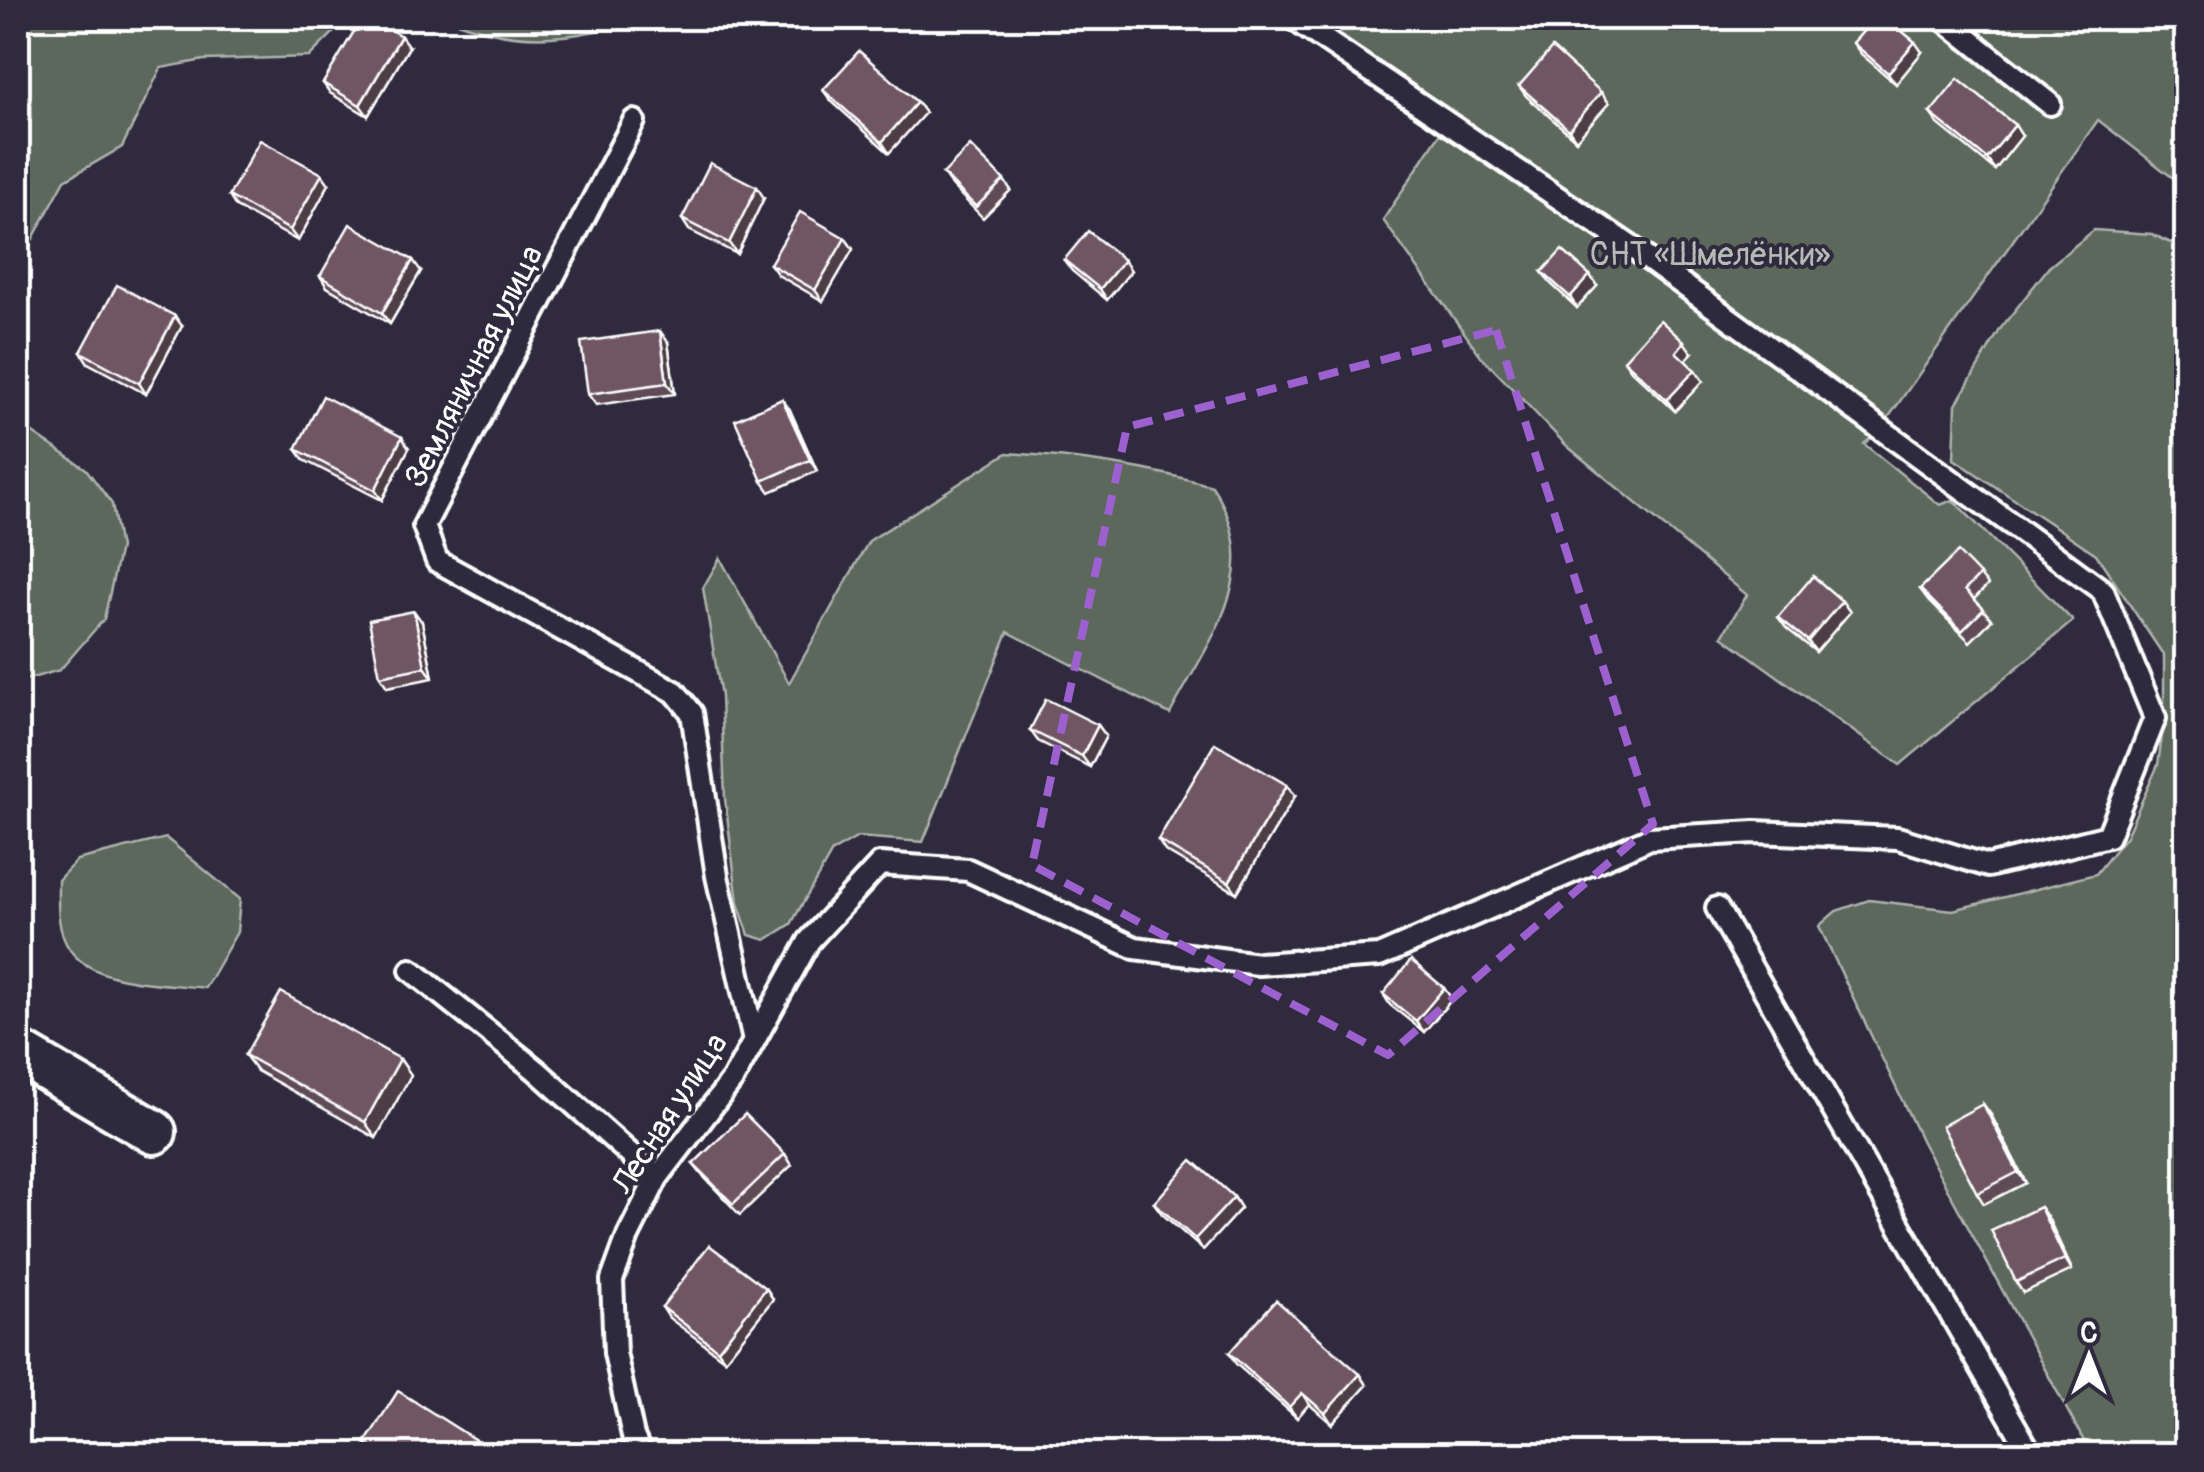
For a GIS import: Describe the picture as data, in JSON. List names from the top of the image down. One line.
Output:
{"streets":{"lane":["Земляничная улица","Лесная улица"]},"crossings":[["Земляничная улица","Лесная улица"]],"parks":["СНТ «Шмелёнки»"],"north":"top"}
